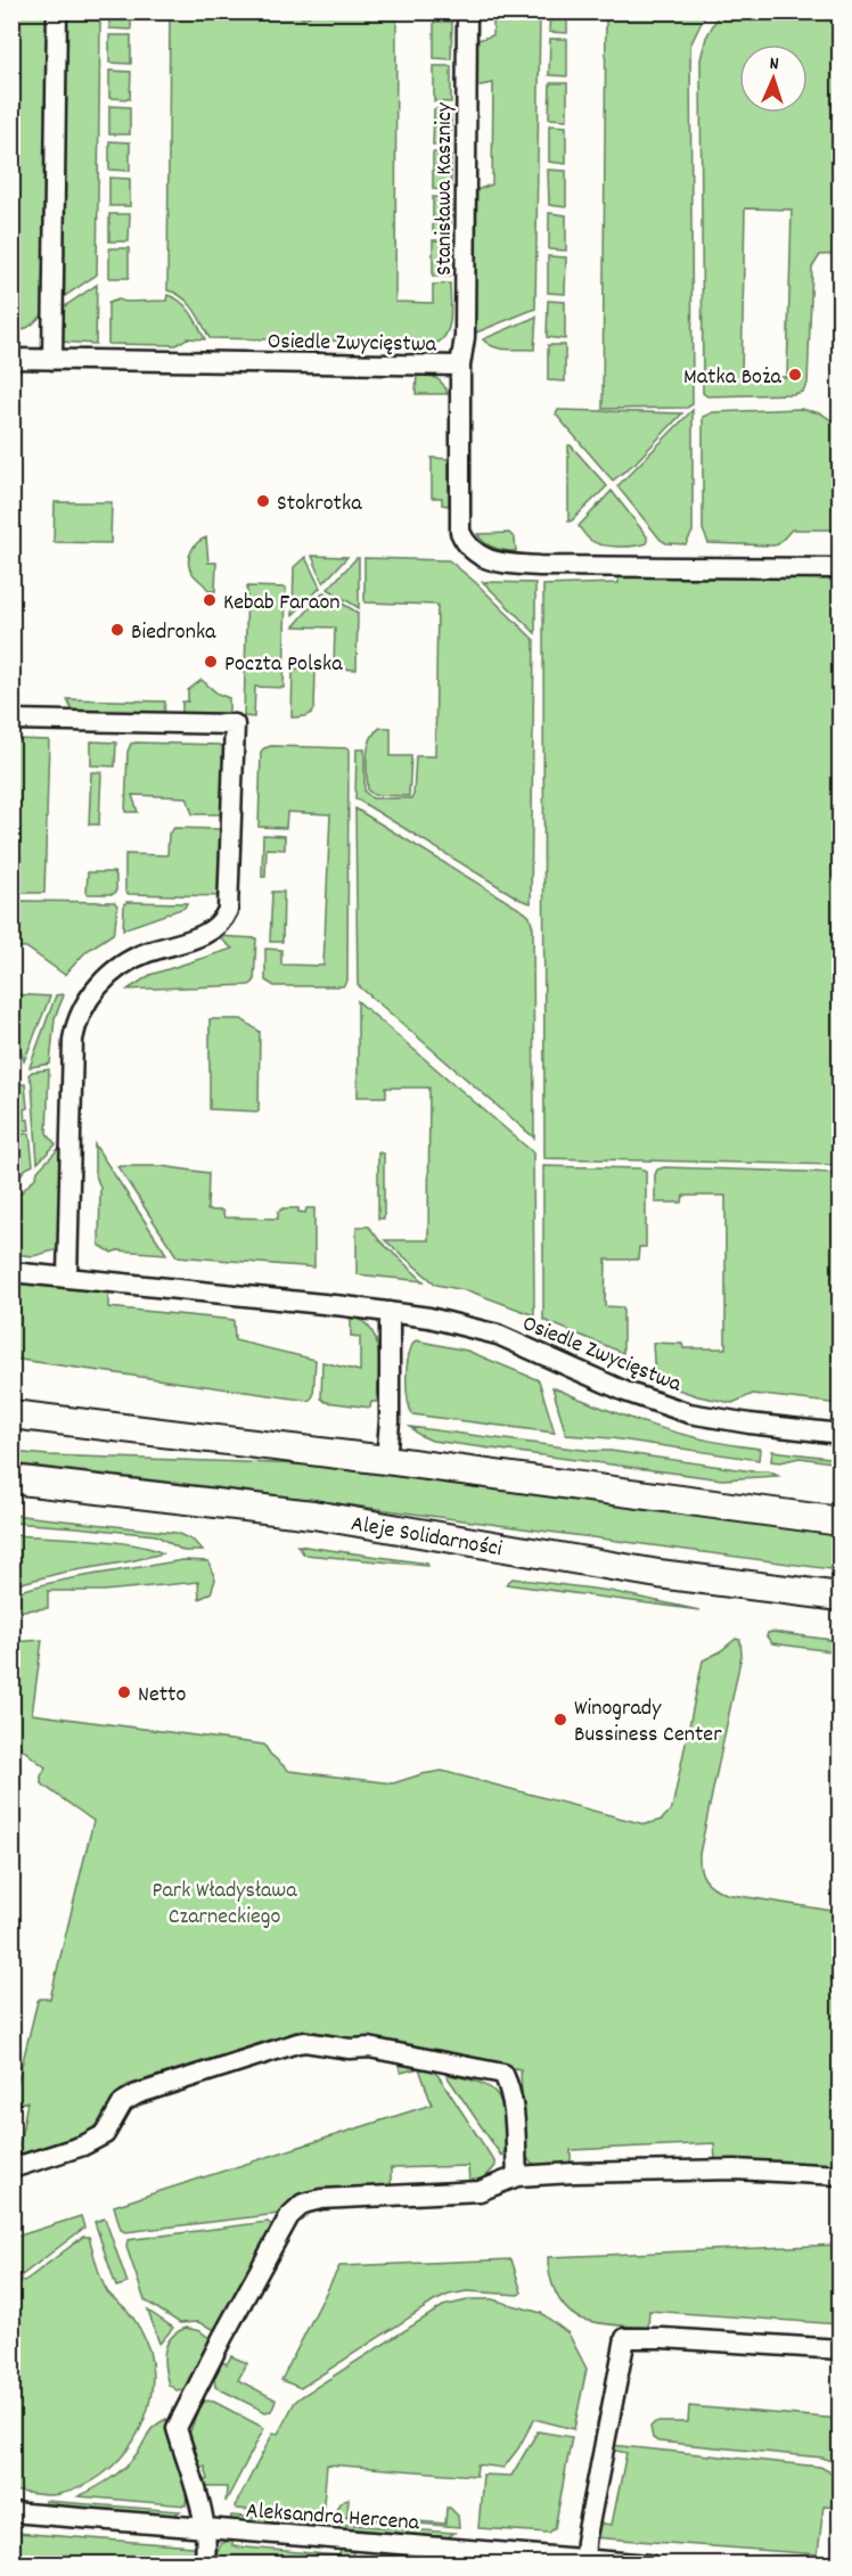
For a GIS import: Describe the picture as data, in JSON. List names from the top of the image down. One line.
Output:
{"streets":{"street":["Stanisława Kasznicy","Osiedle Zwycięstwa","Aleje Solidarności","Aleksandra Hercena"]},"crossings":[["Stanisława Kasznicy","Osiedle Zwycięstwa"]],"parks":["Park Władysława Czarneckiego"],"places":["Matka Boża","Stokrotka","Kebab Faraon","Biedronka","Poczta Polska","Netto","Winogrady Bussiness Center"],"north":"top"}
